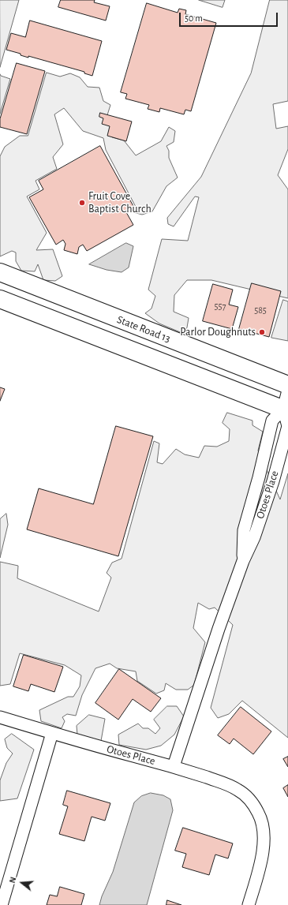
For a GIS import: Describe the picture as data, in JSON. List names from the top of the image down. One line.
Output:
{"streets":{"main road":["State Road 13"],"street":["Otoes Place"]},"places":["Fruit Cove Baptist Church","Parlor Doughnuts"],"house_numbers":["557","585"],"scale_bar":"50 m","north":"left"}
